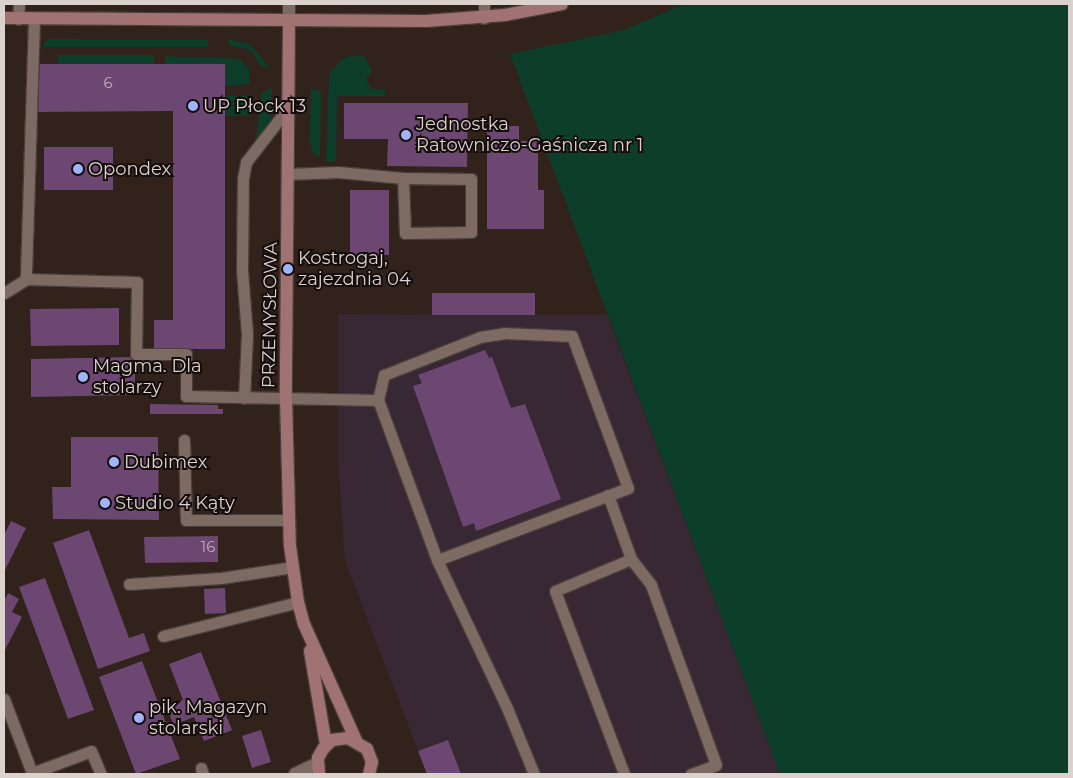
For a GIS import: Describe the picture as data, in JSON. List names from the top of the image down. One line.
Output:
{"streets":{"street":["PRZEMYSŁOWA"]},"places":["UP Płock 13","Jednostka Ratowniczo-Gaśnicza nr 1","Opondex","Kostrogaj, zajezdnia 04","Magma. Dla stolarzy","Dubimex","Studio 4 Kąty","pik. Magazyn stolarski"],"house_numbers":["6","16"]}
